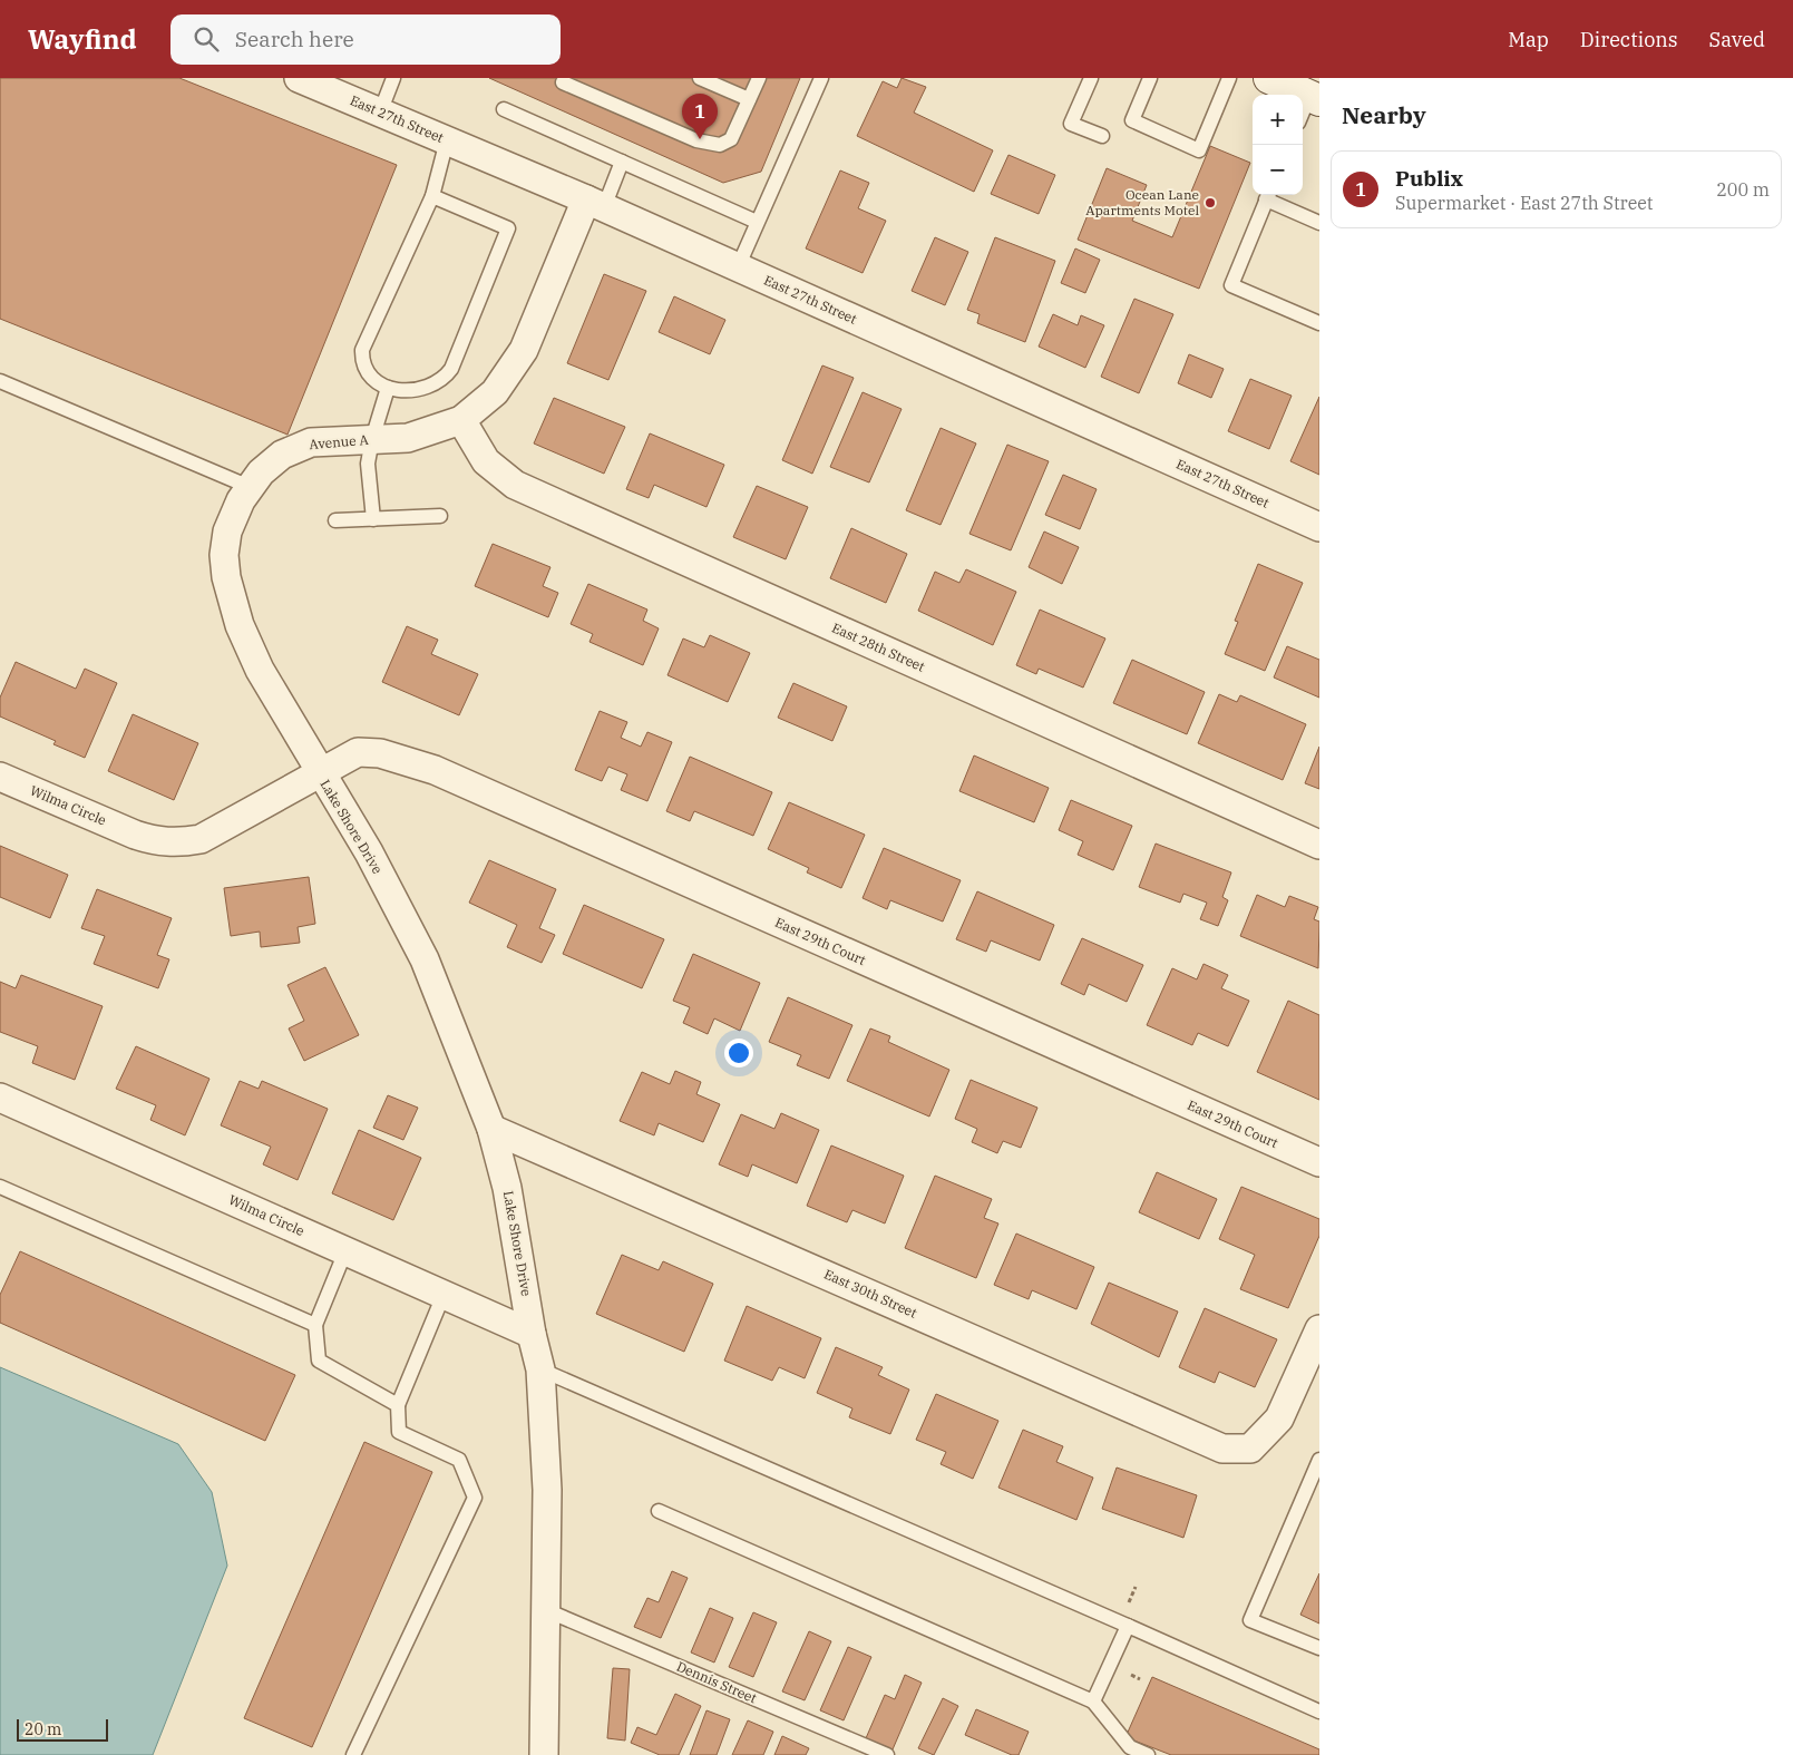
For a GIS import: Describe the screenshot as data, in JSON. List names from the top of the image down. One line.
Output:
{"streets":{"street":["East 27th Street","Avenue A","East 28th Street","Wilma Circle","Lake Shore Drive","East 29th Court","East 30th Street"],"lane":["Dennis Street"]},"crossings":[["East 27th Street","Avenue A"],["Avenue A","East 28th Street"],["Avenue A","Wilma Circle"],["Avenue A","Lake Shore Drive"],["Avenue A","East 29th Court"],["Wilma Circle","Lake Shore Drive"],["Wilma Circle","East 29th Court"],["Lake Shore Drive","East 29th Court"],["Lake Shore Drive","East 30th Street"],["Lake Shore Drive","Dennis Street"]],"places":["Ocean Lane Apartments Motel"],"scale_bar":"20 m","page":{"header":"Wayfind","search":"Search here","nav":["Map","Directions","Saved"],"heading":"Nearby","pins":"1","map_buttons":["+","−"],"list":[{"mark":"1","name":"Publix","note":"Supermarket · East 27th Street","value":"200 m"}],"scale":"20 m"}}
